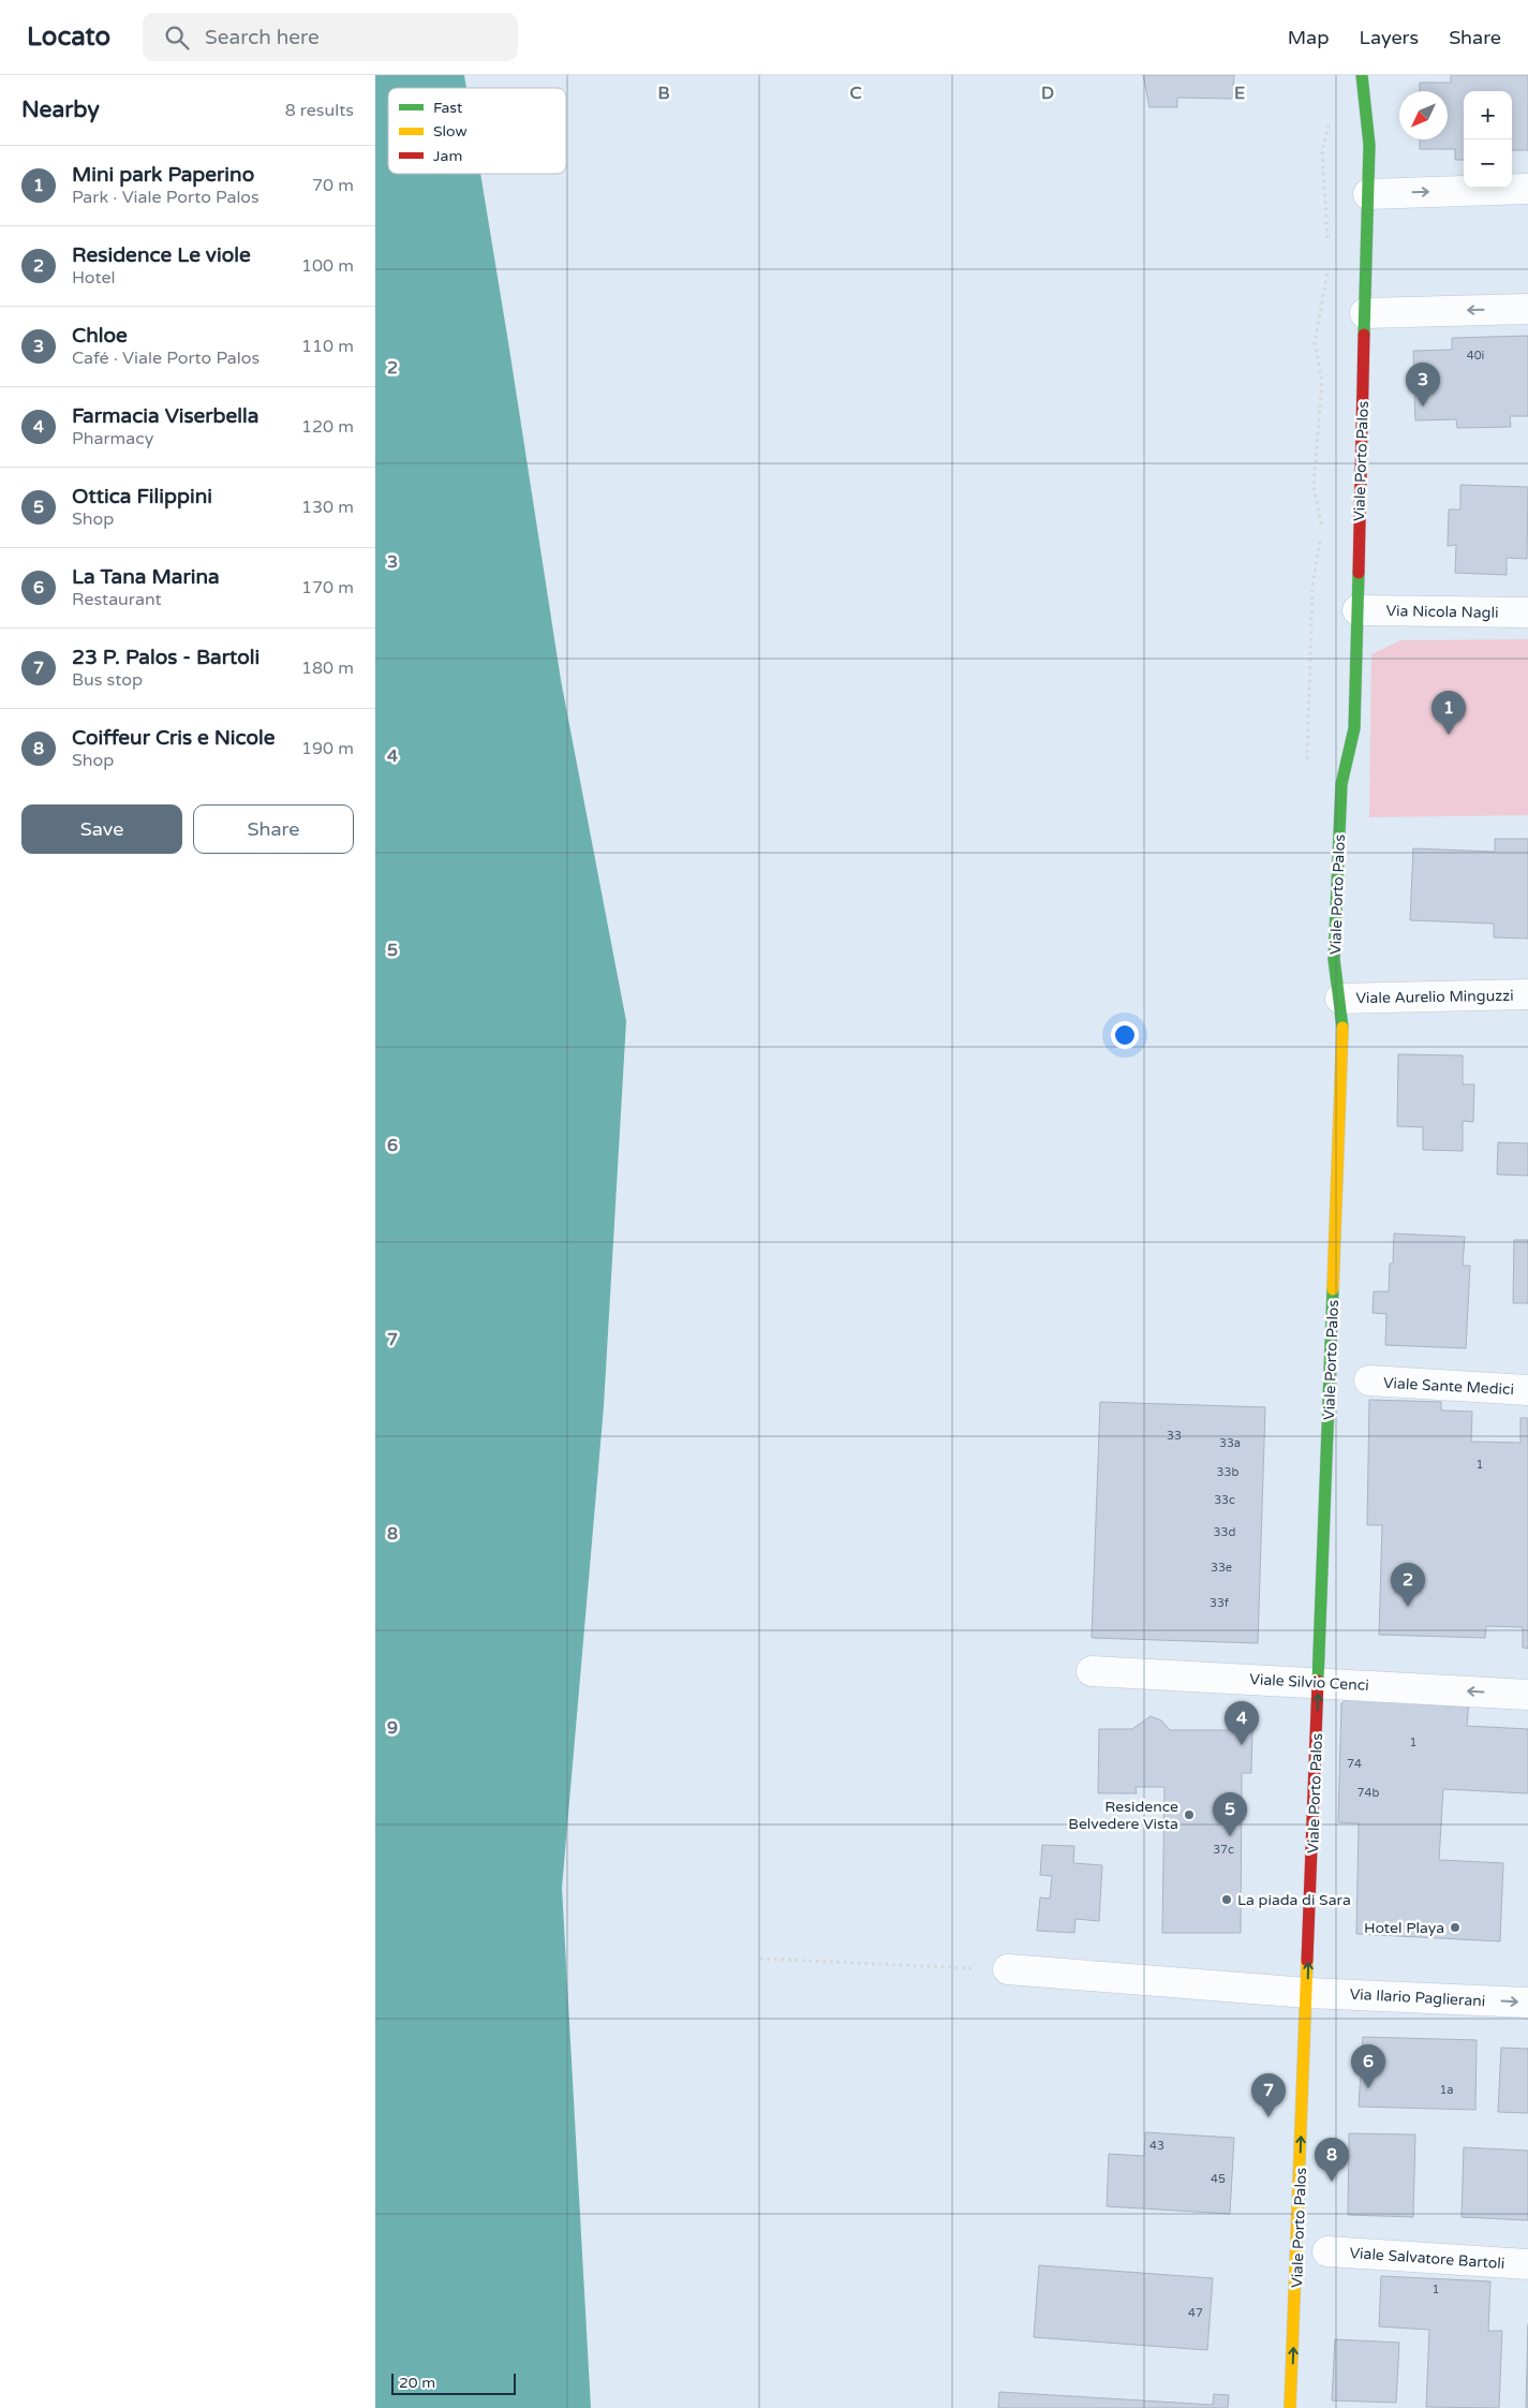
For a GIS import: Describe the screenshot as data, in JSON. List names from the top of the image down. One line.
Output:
{"streets":{"street":["Viale Porto Palos","Via Nicola Nagli","Viale Aurelio Minguzzi","Viale Sante Medici","Viale Silvio Cenci","Via Ilario Paglierani","Viale Salvatore Bartoli"]},"crossings":[["Viale Porto Palos","Via Nicola Nagli"],["Viale Porto Palos","Viale Aurelio Minguzzi"],["Viale Porto Palos","Viale Silvio Cenci"],["Viale Porto Palos","Via Ilario Paglierani"]],"one_way":["Viale Silvio Cenci","Via Ilario Paglierani"],"places":["Residence Belvedere Vista","La piada di Sara","Hotel Playa"],"house_numbers":["40i","33","33a","1","33b","33c","33d","33e","33f","1","74","74b","37c","1a","43","45","1","47"],"legend":["Fast","Slow","Jam"],"scale_bar":"20 m","north":"bottom left","page":{"header":"Locato","search":"Search here","nav":["Map","Layers","Share"],"heading":["Nearby","8 results"],"map_buttons":["+","−"],"list":[{"mark":"1","name":"Mini park Paperino","note":"Park · Viale Porto Palos","value":"70 m"},{"mark":"2","name":"Residence Le viole","note":"Hotel","value":"100 m"},{"mark":"3","name":"Chloe","note":"Café · Viale Porto Palos","value":"110 m"},{"mark":"4","name":"Farmacia Viserbella","note":"Pharmacy","value":"120 m"},{"mark":"5","name":"Ottica Filippini","note":"Shop","value":"130 m"},{"mark":"6","name":"La Tana Marina","note":"Restaurant","value":"170 m"},{"mark":"7","name":"23 P. Palos - Bartoli","note":"Bus stop","value":"180 m"},{"mark":"8","name":"Coiffeur Cris e Nicole","note":"Shop","value":"190 m"}],"pins":["3","1","2","4","5","6","7","8"],"buttons":["Save","Share"],"scale":"20 m"},"grid":{"columns":["B","C","D","E"],"rows":["2","3","4","5","6","7","8","9"]}}
